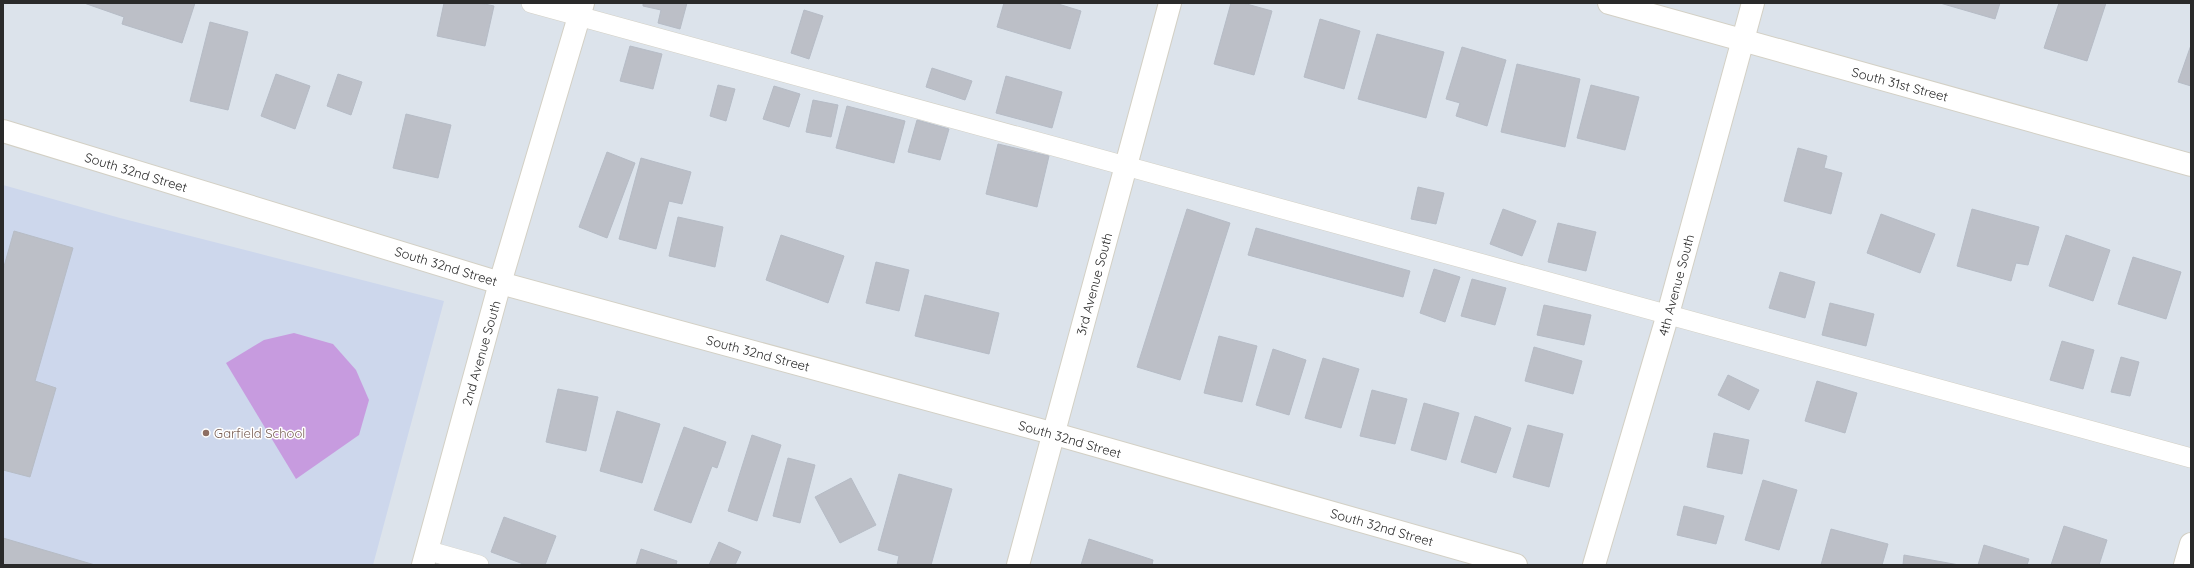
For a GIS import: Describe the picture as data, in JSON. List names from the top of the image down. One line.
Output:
{"streets":{"street":["South 31st Street","South 32nd Street","3rd Avenue South","4th Avenue South","2nd Avenue South"]},"crossings":[["South 31st Street","4th Avenue South"],["South 32nd Street","3rd Avenue South"],["South 32nd Street","2nd Avenue South"]],"places":["Garfield School"]}
